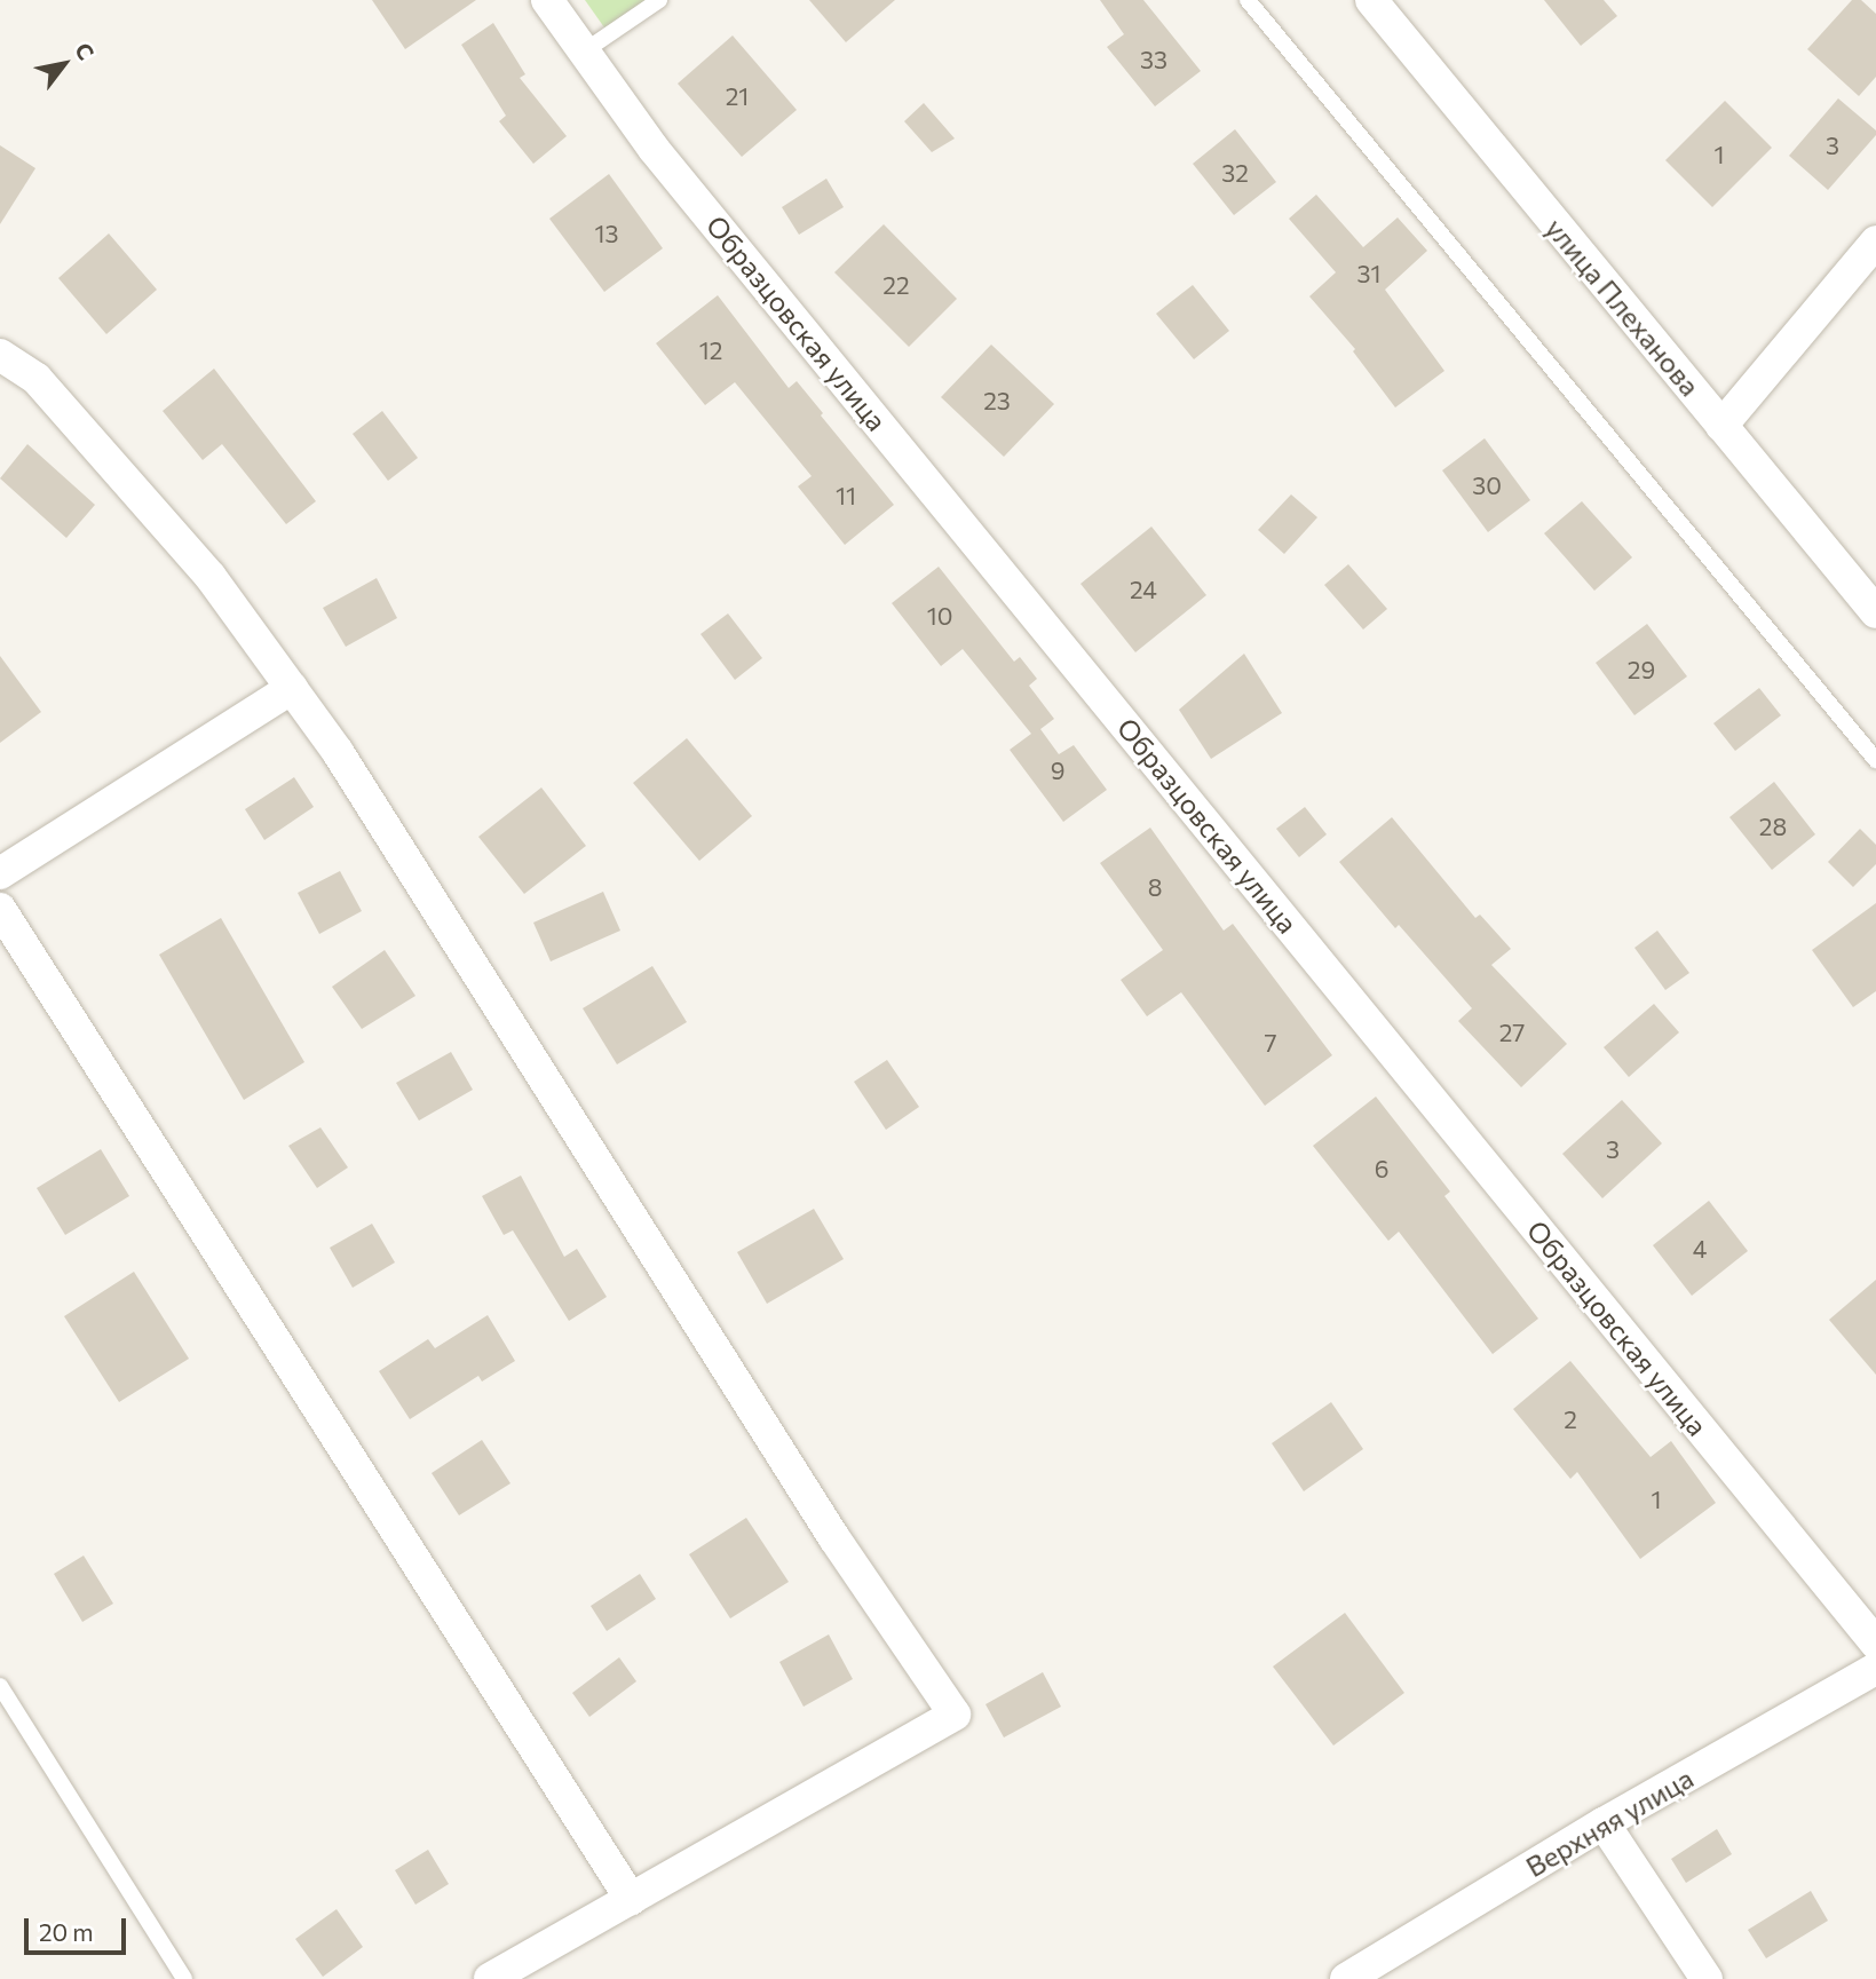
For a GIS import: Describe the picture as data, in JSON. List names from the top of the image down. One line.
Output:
{"streets":{"street":["улица Плеханова","Образцовская улица","Верхняя улица"]},"house_numbers":["33","21","3","1","32","13","31","22","12","23","30","11","24","10","29","9","28","8","27","7","3","6","4","2","1"],"scale_bar":"20 m","north":"top right"}
